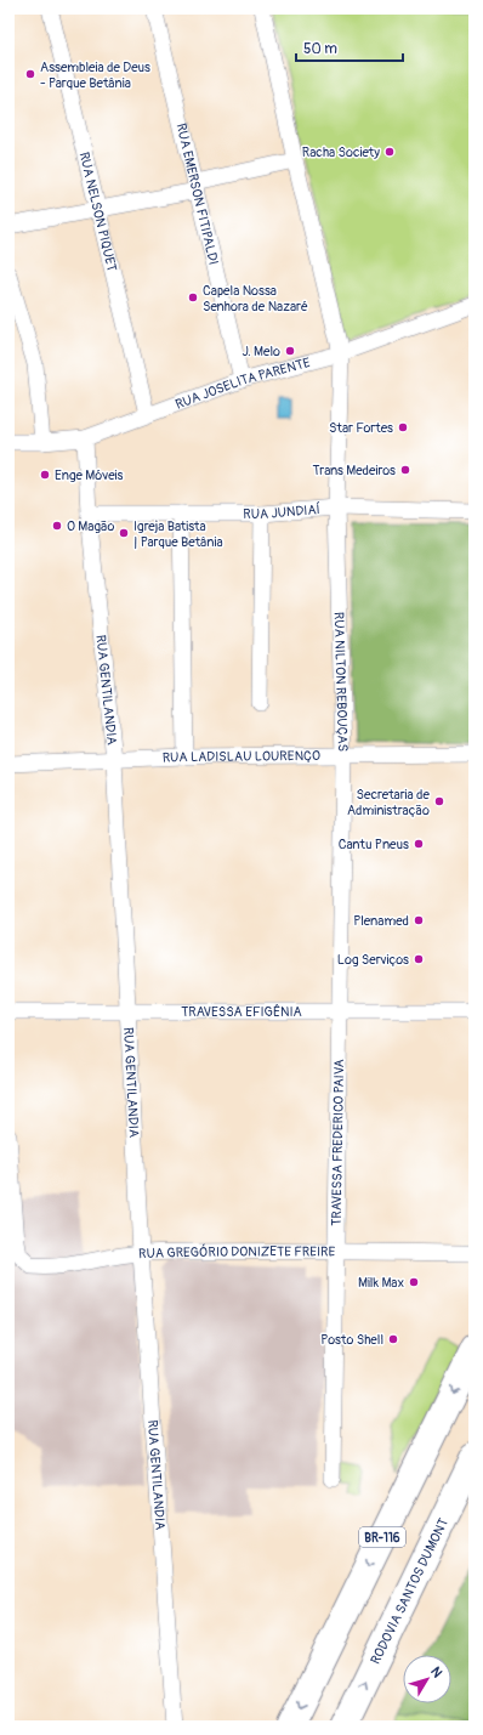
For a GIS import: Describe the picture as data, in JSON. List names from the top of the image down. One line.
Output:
{"streets":{"highway":["BR-116","RODOVIA SANTOS DUMONT"],"street":["RUA EMERSON FITIPALDI","RUA NELSON PIQUET","RUA JOSELITA PARENTE","RUA JUNDIAÍ","RUA NILTON REBOUÇAS","RUA GENTILANDIA","RUA LADISLAU LOURENÇO","TRAVESSA EFIGÊNIA","TRAVESSA FREDERICO PAIVA","RUA GREGÓRIO DONIZETE FREIRE"]},"crossings":[["RUA EMERSON FITIPALDI","RUA JOSELITA PARENTE"],["RUA NELSON PIQUET","RUA JOSELITA PARENTE"],["RUA JOSELITA PARENTE","RUA NILTON REBOUÇAS"],["RUA JOSELITA PARENTE","RUA GENTILANDIA"],["RUA JUNDIAÍ","RUA NILTON REBOUÇAS"],["RUA JUNDIAÍ","RUA GENTILANDIA"],["RUA NILTON REBOUÇAS","RUA LADISLAU LOURENÇO"],["RUA NILTON REBOUÇAS","TRAVESSA EFIGÊNIA"],["RUA NILTON REBOUÇAS","TRAVESSA FREDERICO PAIVA"],["RUA GENTILANDIA","RUA LADISLAU LOURENÇO"],["RUA GENTILANDIA","TRAVESSA EFIGÊNIA"],["RUA GENTILANDIA","RUA GREGÓRIO DONIZETE FREIRE"],["TRAVESSA EFIGÊNIA","TRAVESSA FREDERICO PAIVA"],["TRAVESSA FREDERICO PAIVA","RUA GREGÓRIO DONIZETE FREIRE"]],"places":["Assembleia de Deus - Parque Betânia","Racha Society","Capela Nossa Senhora de Nazaré","J. Melo","Star Fortes","Trans Medeiros","Enge Móveis","O Magão","Igreja Batista | Parque Betânia","Secretaria de Administração","Cantu Pneus","Plenamed","Log Serviços","Milk Max","Posto Shell"],"scale_bar":"50 m","north":"top right"}
